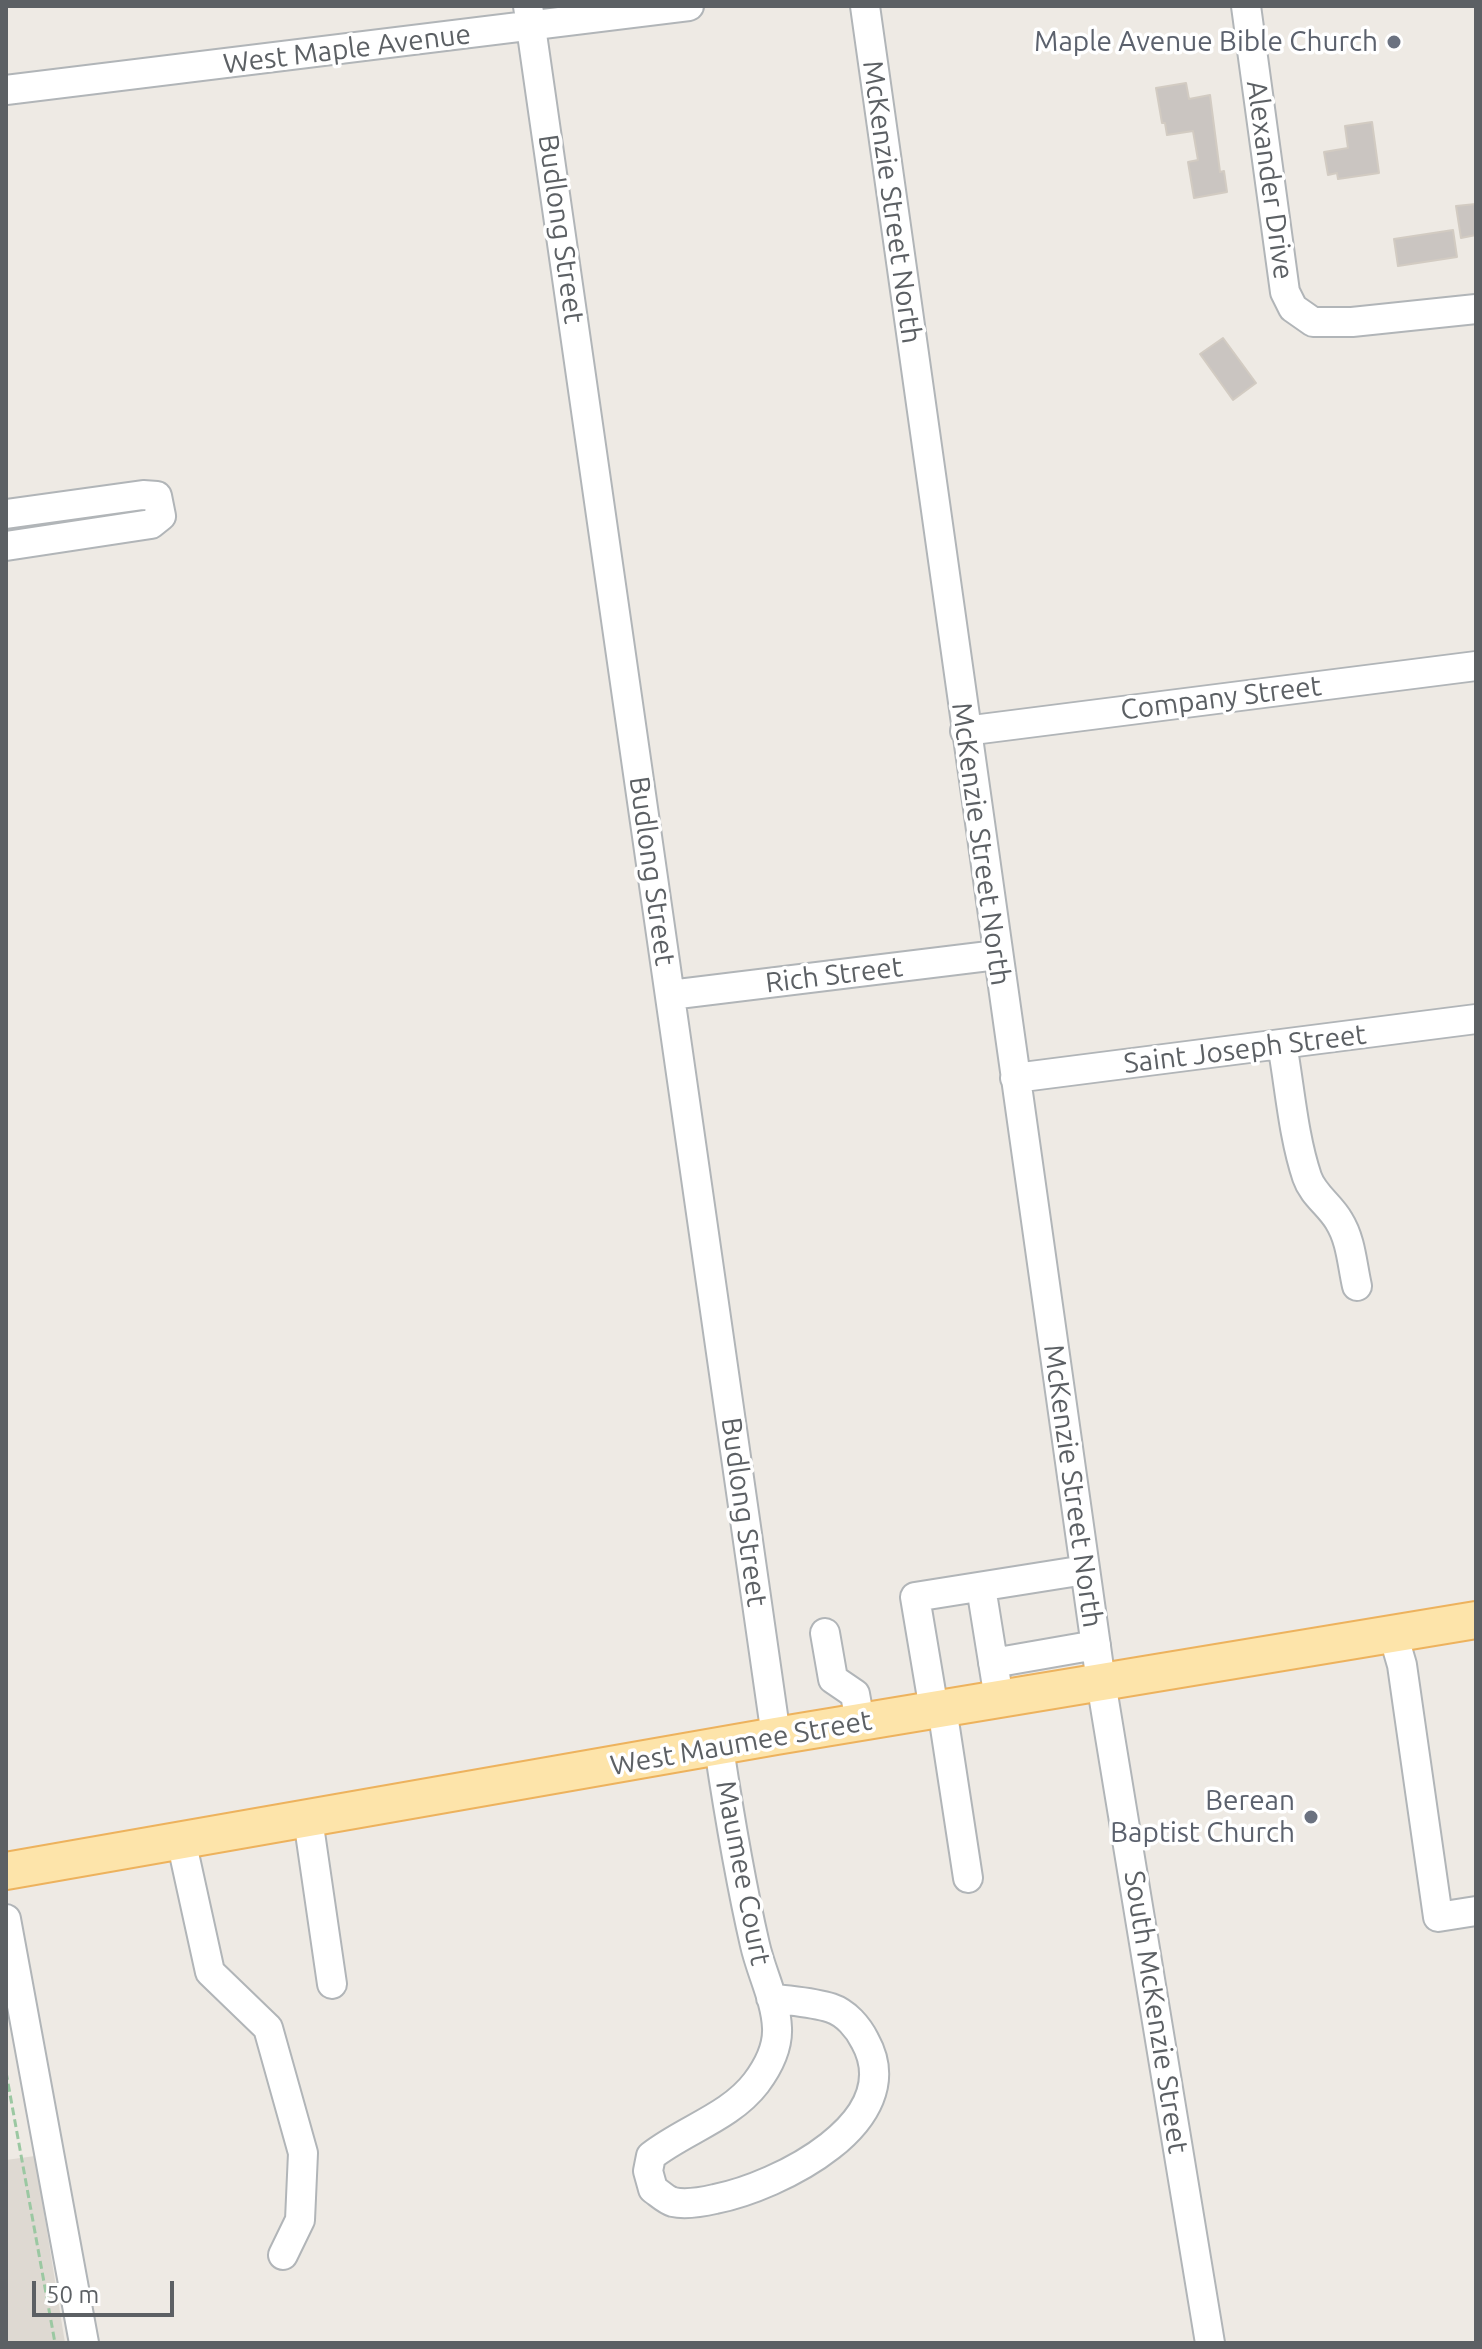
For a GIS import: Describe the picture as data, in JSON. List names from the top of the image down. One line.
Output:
{"streets":{"main road":["West Maumee Street"],"street":["West Maple Avenue","Alexander Drive","McKenzie Street North","Budlong Street","Company Street","Rich Street","Saint Joseph Street","Maumee Court","South McKenzie Street"]},"crossings":[["West Maple Avenue","Budlong Street"],["McKenzie Street North","Company Street"],["McKenzie Street North","Rich Street"],["McKenzie Street North","Saint Joseph Street"],["McKenzie Street North","West Maumee Street"],["McKenzie Street North","South McKenzie Street"],["Budlong Street","Rich Street"],["Budlong Street","West Maumee Street"],["West Maumee Street","Maumee Court"],["West Maumee Street","South McKenzie Street"]],"places":["Maple Avenue Bible Church","Berean Baptist Church"],"scale_bar":"50 m"}
